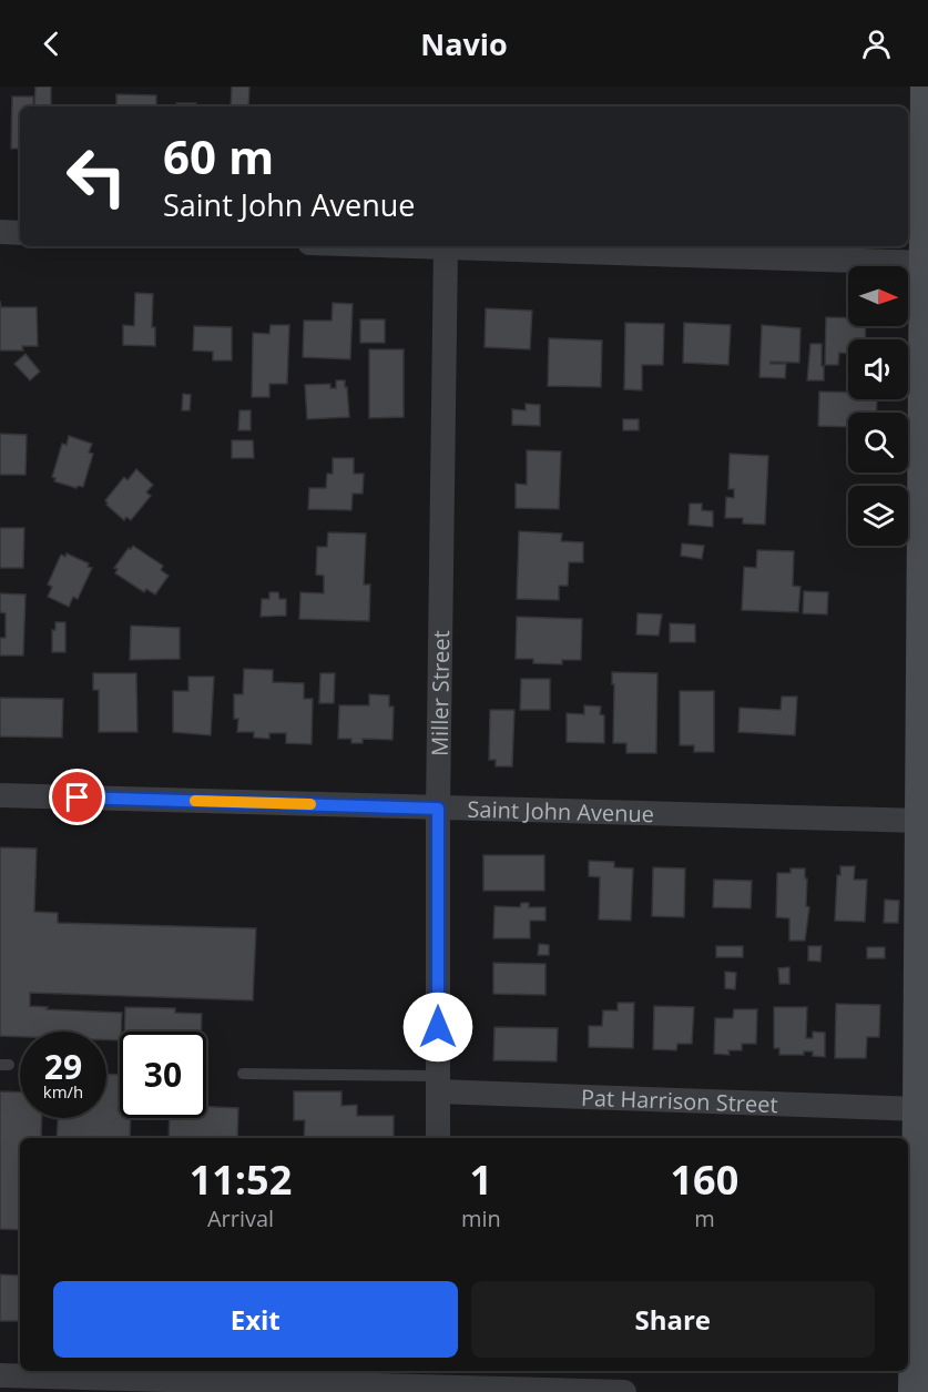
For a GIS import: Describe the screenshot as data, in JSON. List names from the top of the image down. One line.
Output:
{"streets":{"street":["Miller Street","Saint John Avenue","Pat Harrison Street"]},"crossings":[["Miller Street","Saint John Avenue"],["Miller Street","Pat Harrison Street"]],"north":"right","page":{"header":"Navio","turn":["60 m","Saint John Avenue"],"speed":"29 km/h","limit":"30","eta":["11:52","Arrival","1","min","160","m"],"buttons":["Exit","Share"]}}
